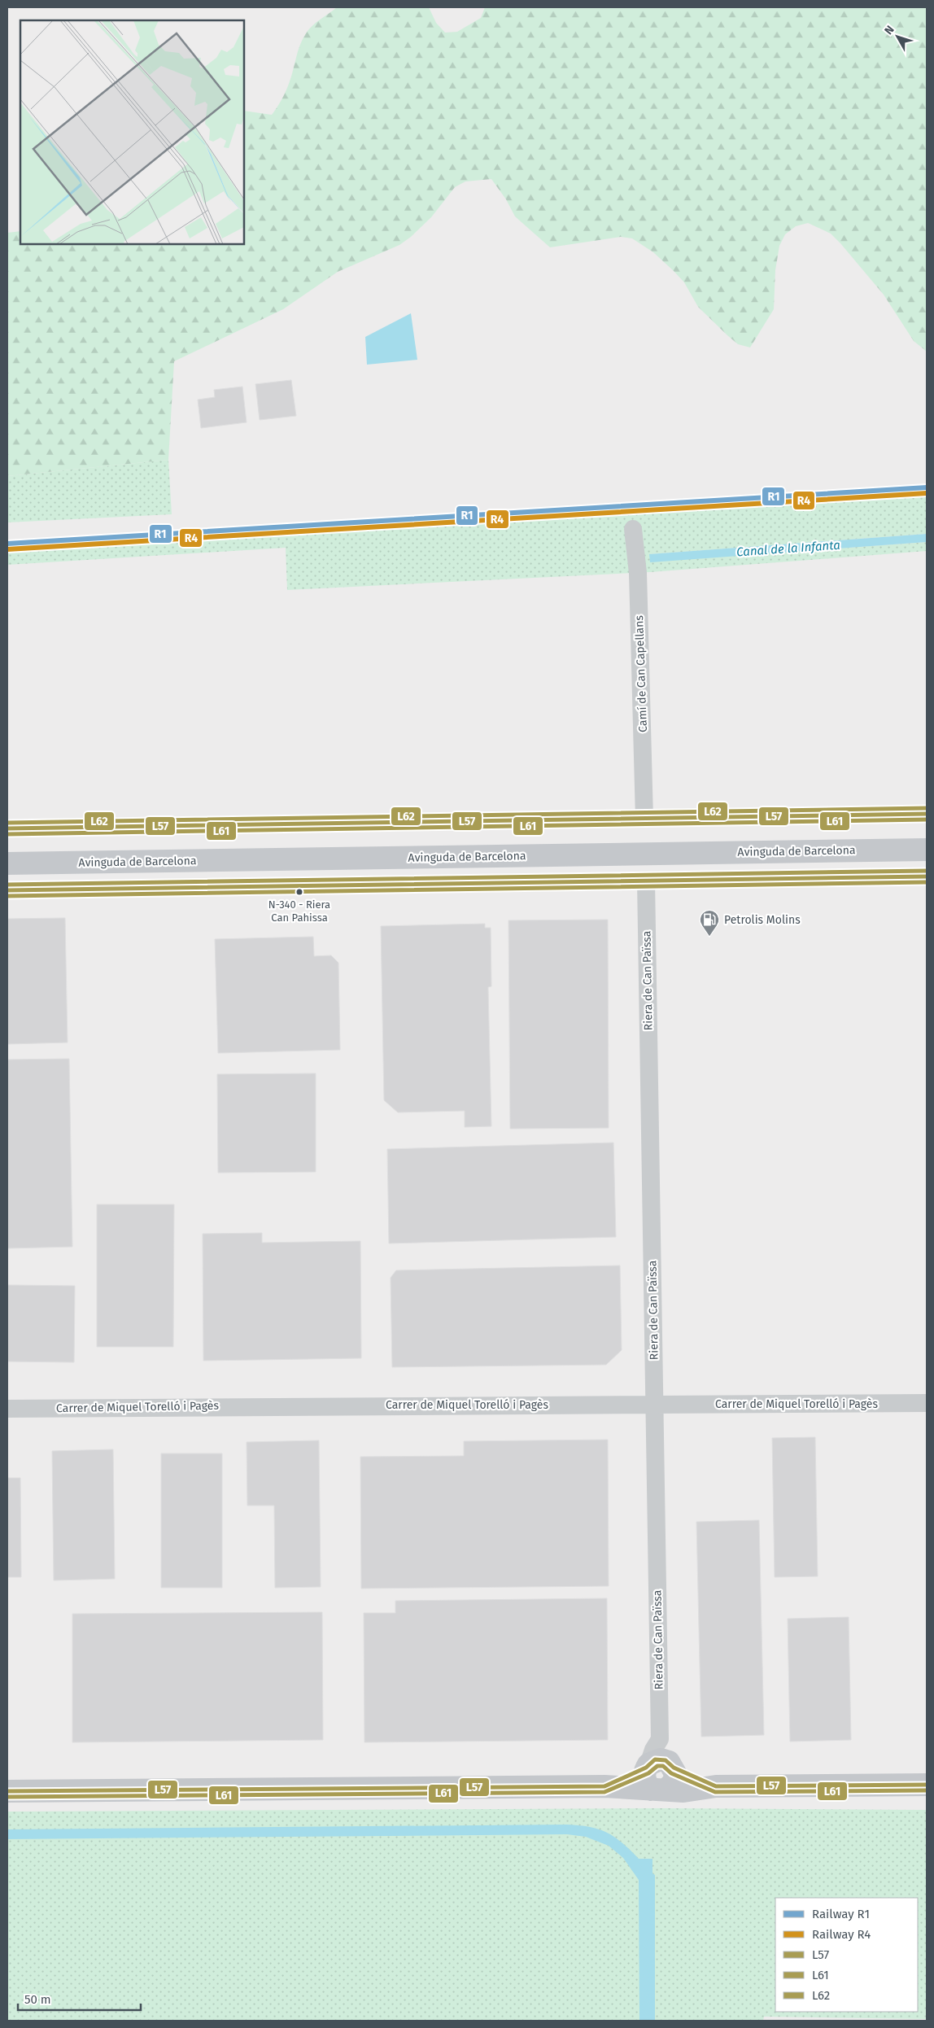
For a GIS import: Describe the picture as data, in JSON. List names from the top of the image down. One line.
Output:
{"streets":{"main road":["Avinguda de Barcelona"],"street":["Camí de Can Capellans","Riera de Can Païssa","Carrer de Miquel Torelló i Pagès"]},"crossings":[["Riera de Can Païssa","Carrer de Miquel Torelló i Pagès"]],"water":["Canal de la Infanta"],"places":{"other":["N-340 - Riera Can Pahissa"],"fuel station":["Petrolis Molins"]},"lines":["rail line R1","rail line R4","transit line L62","transit line L57","transit line L61"],"legend":["Railway R1","Railway R4","L57","L61","L62"],"scale_bar":"50 m","north":"top left"}
